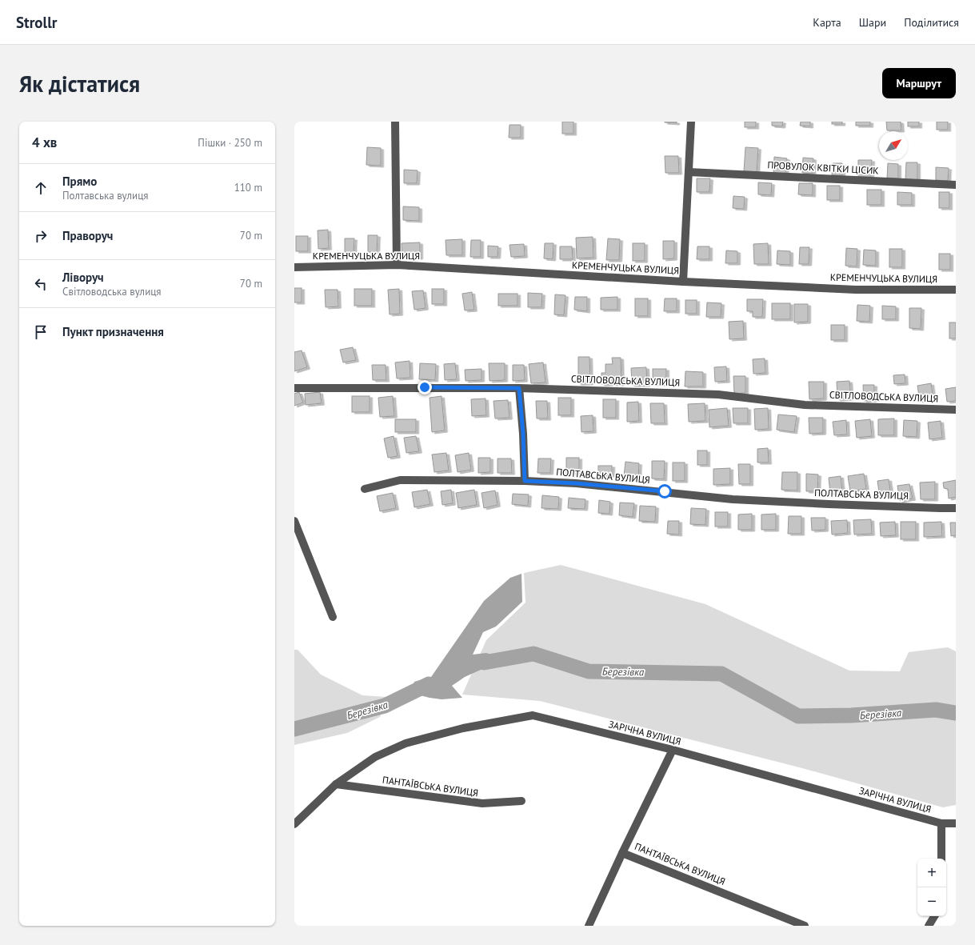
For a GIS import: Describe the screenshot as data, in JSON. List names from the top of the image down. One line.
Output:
{"streets":{"street":["ПРОВУЛОК КВІТКИ ЦІСИК","КРЕМЕНЧУЦЬКА ВУЛИЦЯ","СВІТЛОВОДСЬКА ВУЛИЦЯ","ПОЛТАВСЬКА ВУЛИЦЯ","ЗАРІЧНА ВУЛИЦЯ","ПАНТАЇВСЬКА ВУЛИЦЯ"]},"crossings":[["ЗАРІЧНА ВУЛИЦЯ","ПАНТАЇВСЬКА ВУЛИЦЯ"]],"water":["Березівка"],"north":"top right","page":{"header":"Strollr","nav":["Карта","Шари","Поділитися"],"buttons":"Маршрут","title":"Як дістатися","heading":["4 хв","Пішки · 250 m"],"list":[["Прямо","Полтавська вулиця","110 m"],["Праворуч","70 m"],["Ліворуч","Світловодська вулиця","70 m"],"Пункт призначення"],"map_buttons":["+","−"]}}
